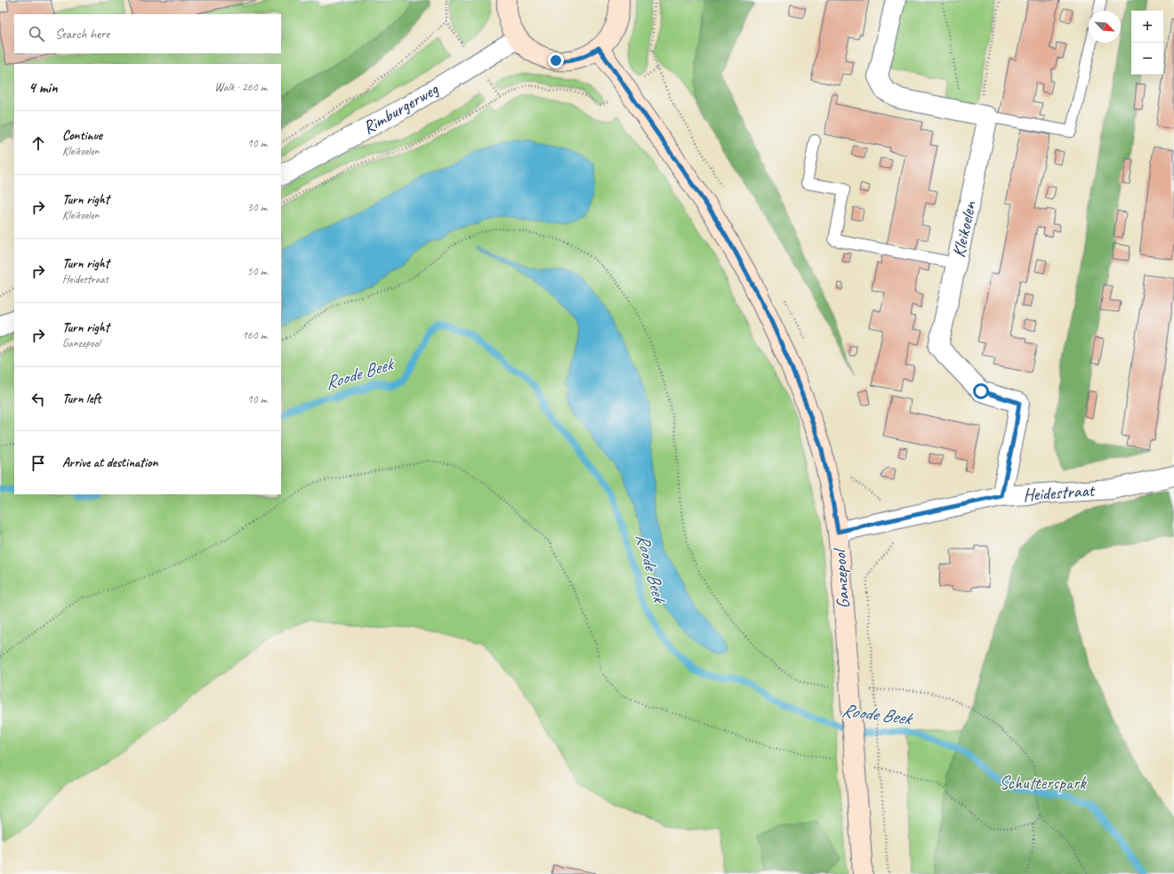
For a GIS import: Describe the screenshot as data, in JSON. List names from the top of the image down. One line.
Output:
{"streets":{"main road":["Ganzepool"],"street":["Rimburgerweg","Kleikoelen","Heidestraat"]},"crossings":[["Kleikoelen","Heidestraat"],["Heidestraat","Ganzepool"]],"water":["Roode Beek"],"parks":["Schutterspark"],"north":"bottom right","page":{"map_buttons":["+","−"],"search":"Search here","heading":["4 min","Walk · 260 m"],"list":[["Continue","Kleikoelen","10 m"],["Turn right","Kleikoelen","30 m"],["Turn right","Heidestraat","50 m"],["Turn right","Ganzepool","160 m"],["Turn left","10 m"],"Arrive at destination"]}}
